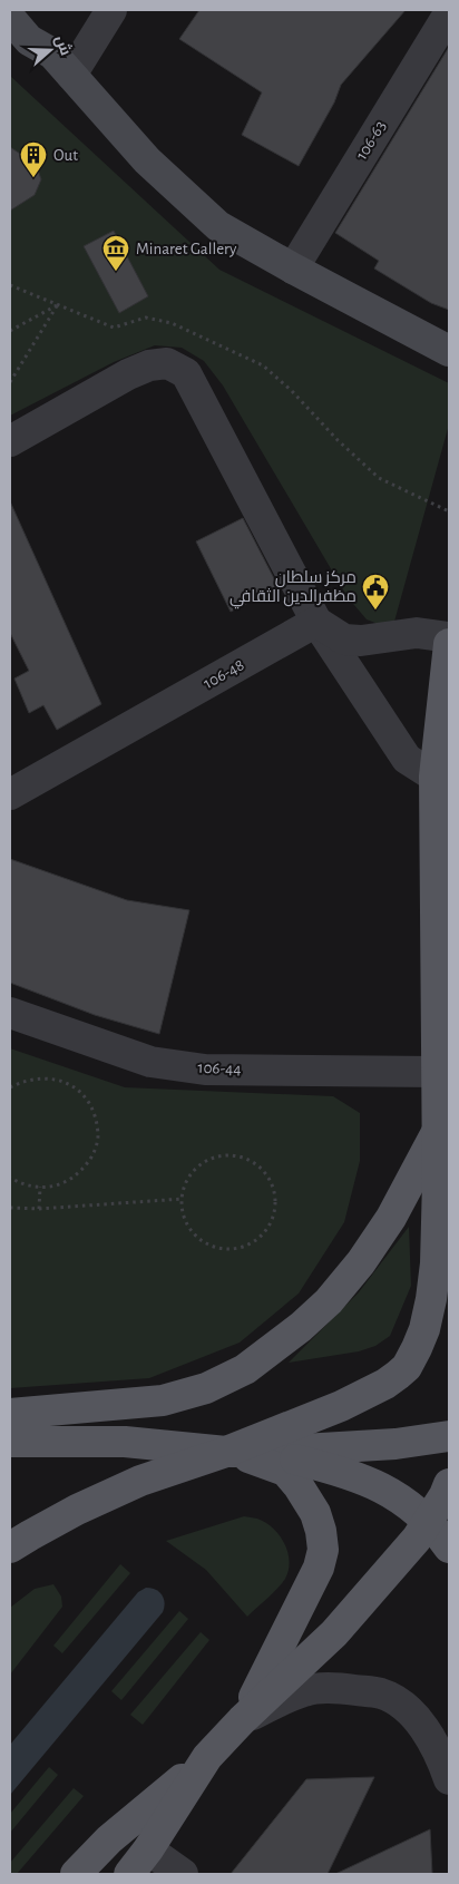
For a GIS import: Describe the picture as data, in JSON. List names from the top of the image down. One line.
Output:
{"streets":{"street":["106-63","106-48","106-44"]},"places":{"building":["Out"],"museum":["Minaret Gallery"],"public building":["مركز سلطان مظفرالدين الثقافي"]},"north":"right"}
